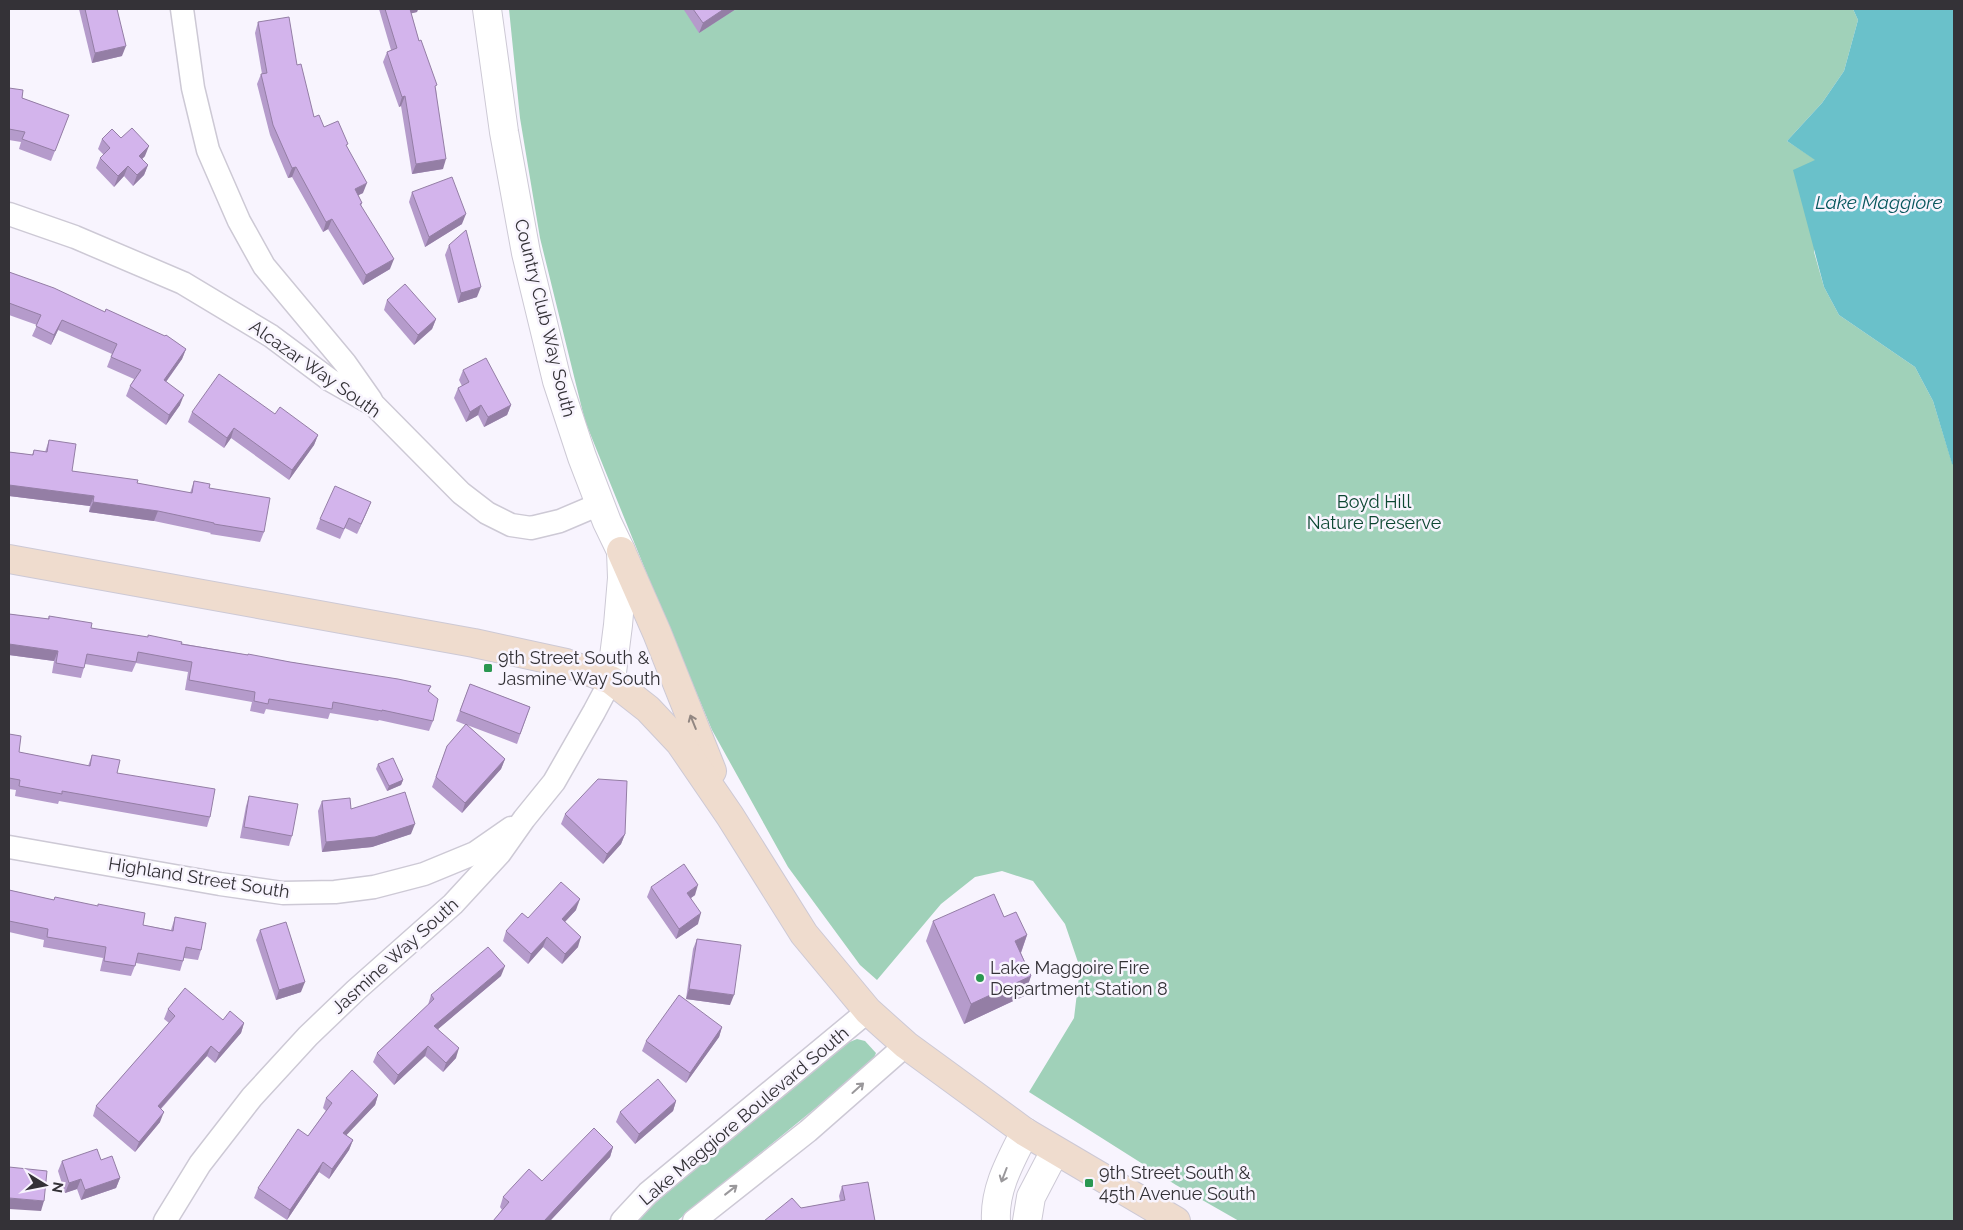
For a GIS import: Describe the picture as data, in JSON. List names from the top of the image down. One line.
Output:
{"streets":{"street":["Country Club Way South","Alcazar Way South","Highland Street South","Jasmine Way South","Lake Maggiore Boulevard South"]},"crossings":[["Country Club Way South","Alcazar Way South"],["Country Club Way South","Jasmine Way South"],["Highland Street South","Jasmine Way South"]],"water":["Lake Maggiore"],"parks":["Boyd Hill Nature Preserve"],"places":{"transit":["9th Street South & Jasmine Way South","9th Street South & 45th Avenue South"],"other":["Lake Maggoire Fire Department Station 8"]},"north":"right"}
